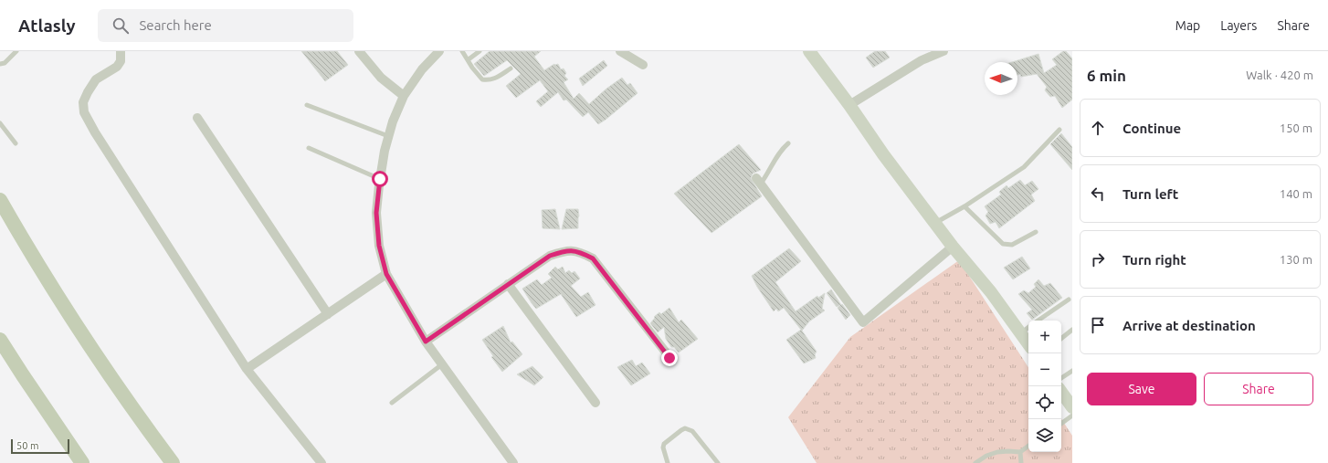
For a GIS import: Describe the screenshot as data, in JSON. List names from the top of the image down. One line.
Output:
{"scale_bar":"50 m","north":"left","page":{"header":"Atlasly","search":"Search here","nav":["Map","Layers","Share"],"heading":["6 min","Walk · 420 m"],"list":[["Continue","150 m"],["Turn left","140 m"],["Turn right","130 m"],"Arrive at destination"],"map_buttons":["+","−"],"buttons":["Save","Share"],"scale":"50 m"}}
